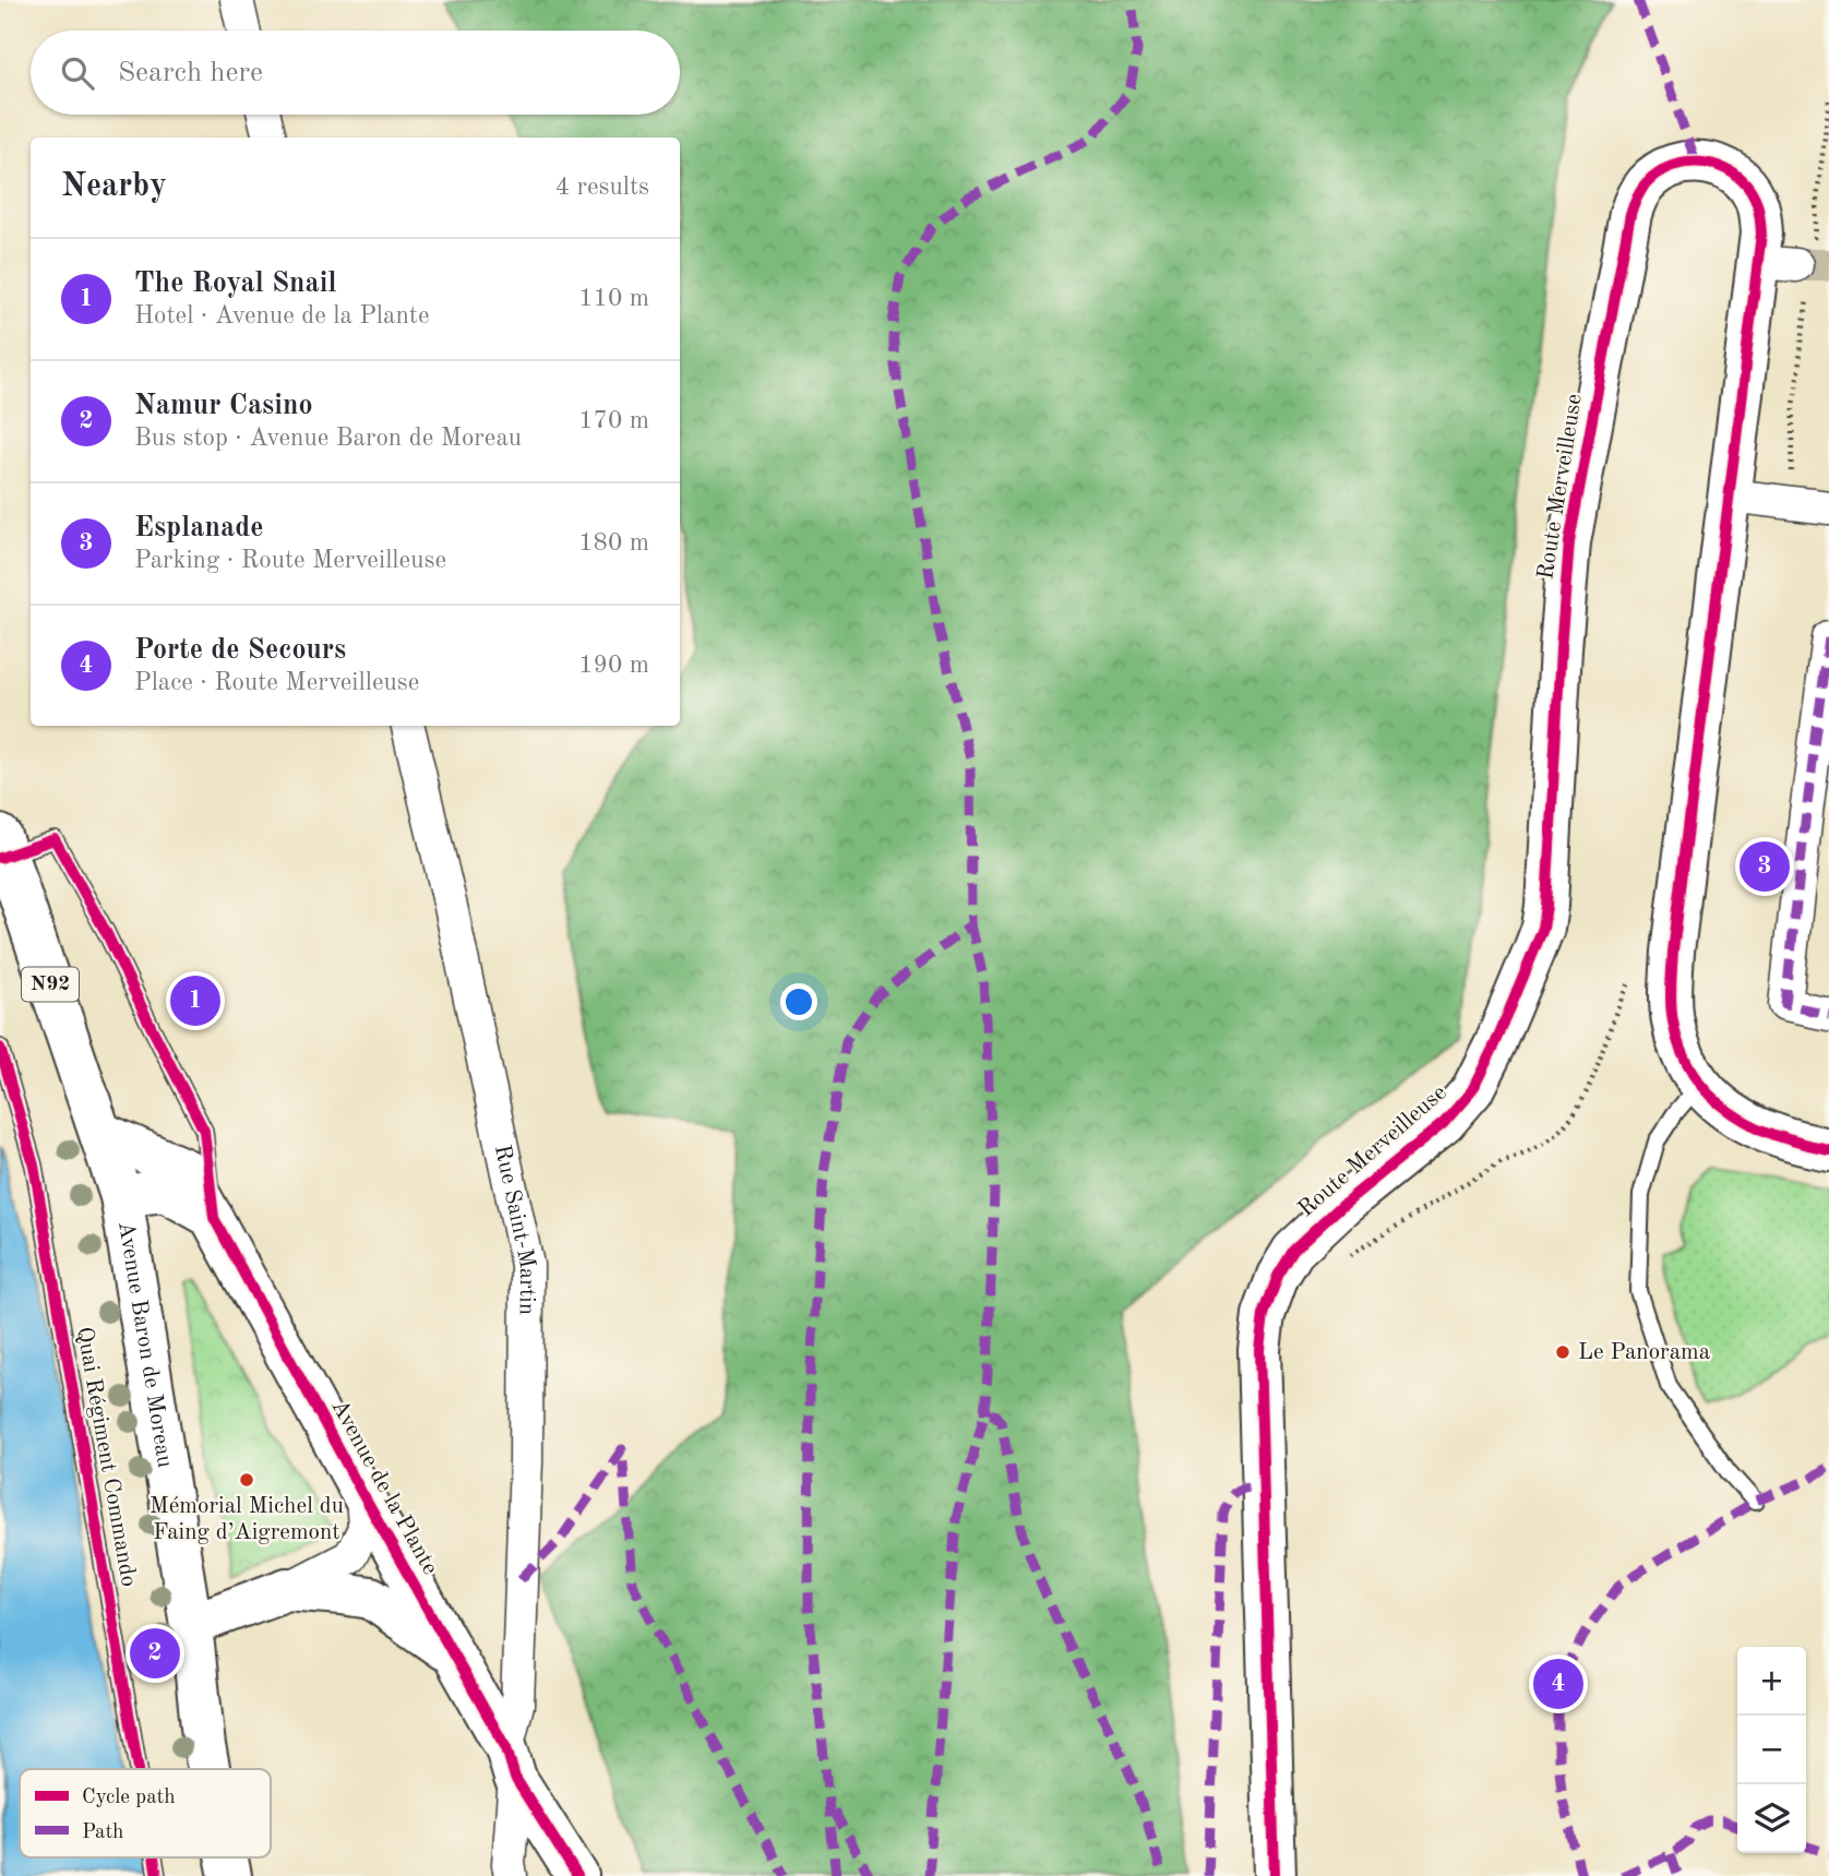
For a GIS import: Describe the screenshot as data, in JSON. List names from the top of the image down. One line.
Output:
{"streets":{"main road":["Route Merveilleuse","N92","Avenue Baron de Moreau","Avenue de la Plante"],"street":["Rue Saint-Martin"],"lane":["Quai Régiment Commando"]},"crossings":[["N92","Avenue Baron de Moreau"],["N92","Avenue de la Plante"],["Rue Saint-Martin","Avenue de la Plante"],["Avenue Baron de Moreau","Avenue de la Plante"]],"places":["Le Panorama","Mémorial Michel du Faing d’Aigremont"],"legend":["Cycle path","Path"],"page":{"search":"Search here","heading":["Nearby","4 results"],"list":[{"mark":"1","name":"The Royal Snail","note":"Hotel · Avenue de la Plante","value":"110 m"},{"mark":"2","name":"Namur Casino","note":"Bus stop · Avenue Baron de Moreau","value":"170 m"},{"mark":"3","name":"Esplanade","note":"Parking · Route Merveilleuse","value":"180 m"},{"mark":"4","name":"Porte de Secours","note":"Place · Route Merveilleuse","value":"190 m"}],"pins":["3","1","2","4"],"map_buttons":["+","−"]}}
